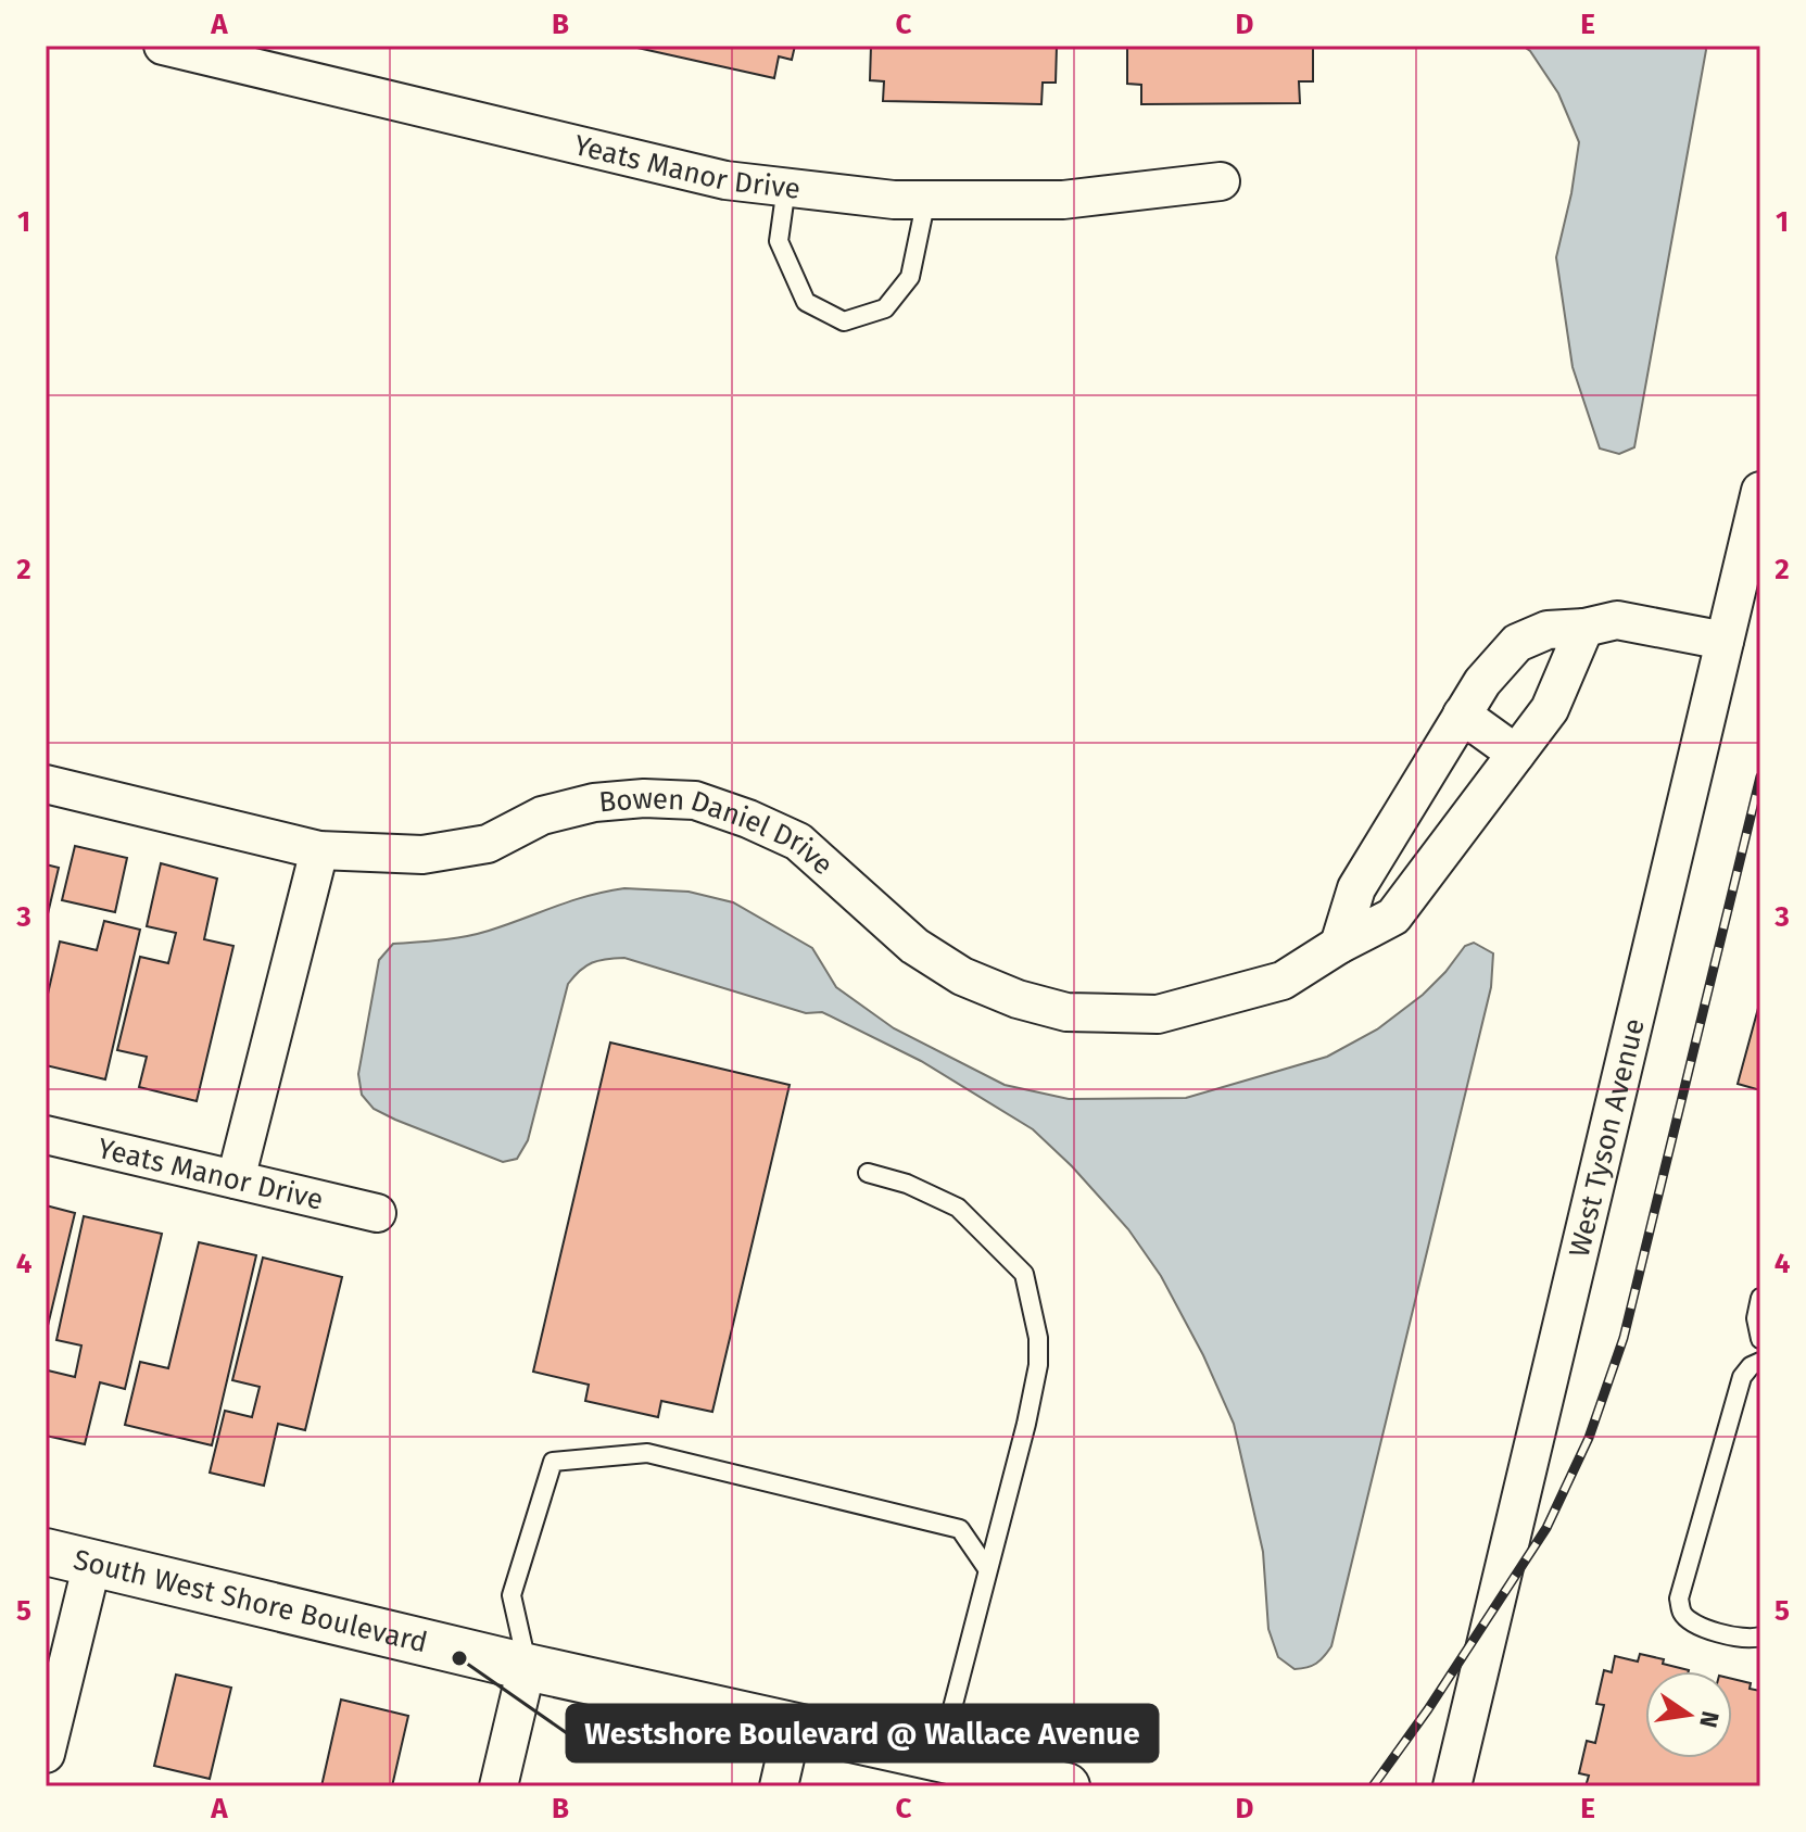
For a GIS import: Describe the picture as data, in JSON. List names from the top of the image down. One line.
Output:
{"streets":{"street":["Yeats Manor Drive","Bowen Daniel Drive","West Tyson Avenue","South West Shore Boulevard"]},"places":["Westshore Boulevard @ Wallace Avenue"],"north":"right","grid":{"columns":["A","B","C","D","E"],"rows":["1","2","3","4","5"]}}
